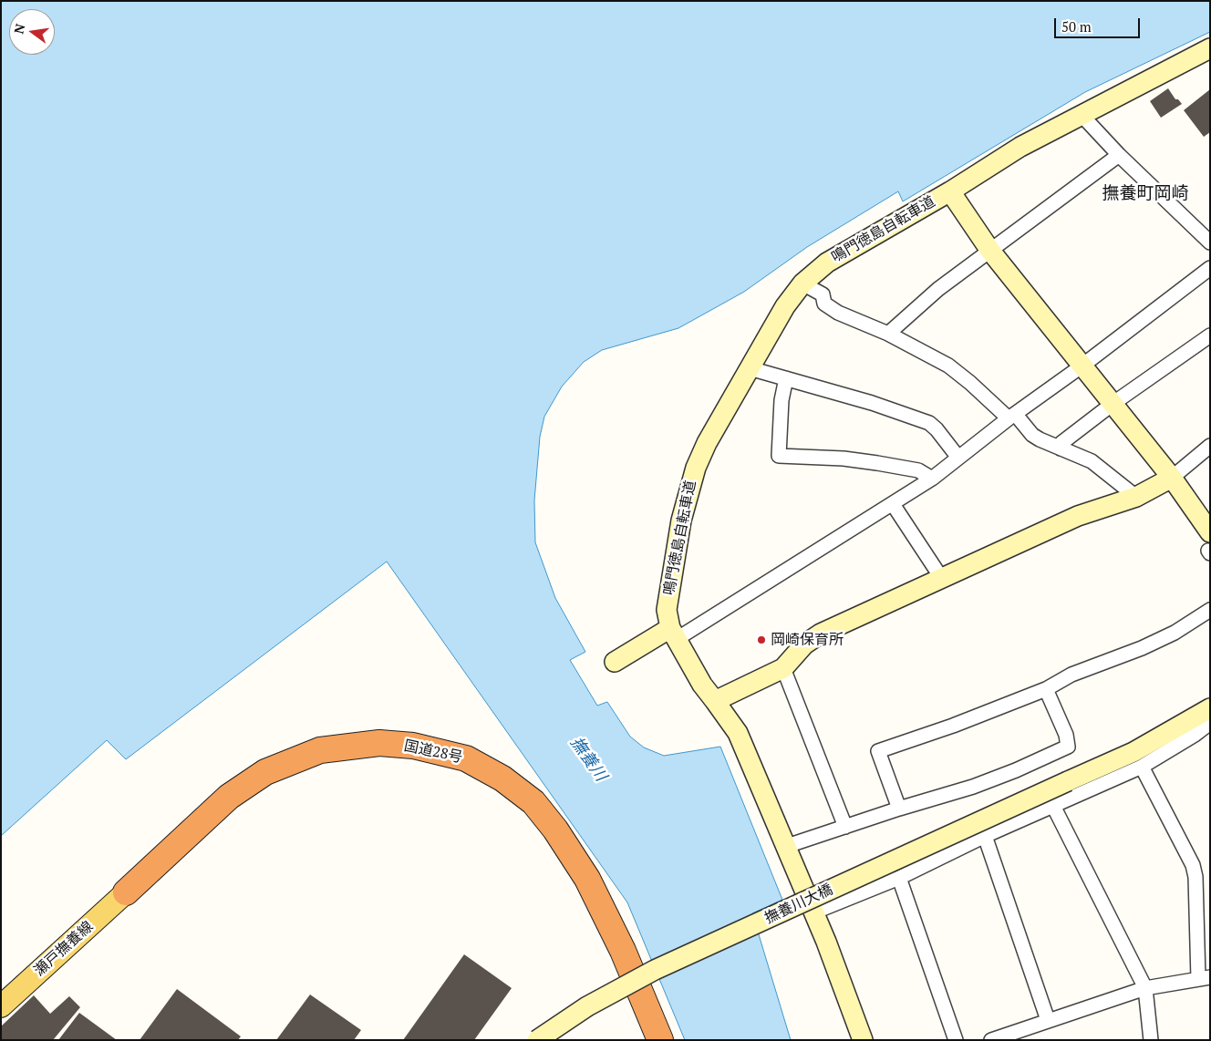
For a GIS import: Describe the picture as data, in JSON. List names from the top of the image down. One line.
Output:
{"streets":{"highway":["国道28号"],"main road":["瀬戸撫養線"],"street":["鳴門徳島自転車道","撫養川大橋"]},"crossings":[["国道28号","瀬戸撫養線"]],"districts":["撫養町岡崎"],"water":["撫養川"],"places":["岡崎保育所"],"scale_bar":"50 m","north":"left"}
